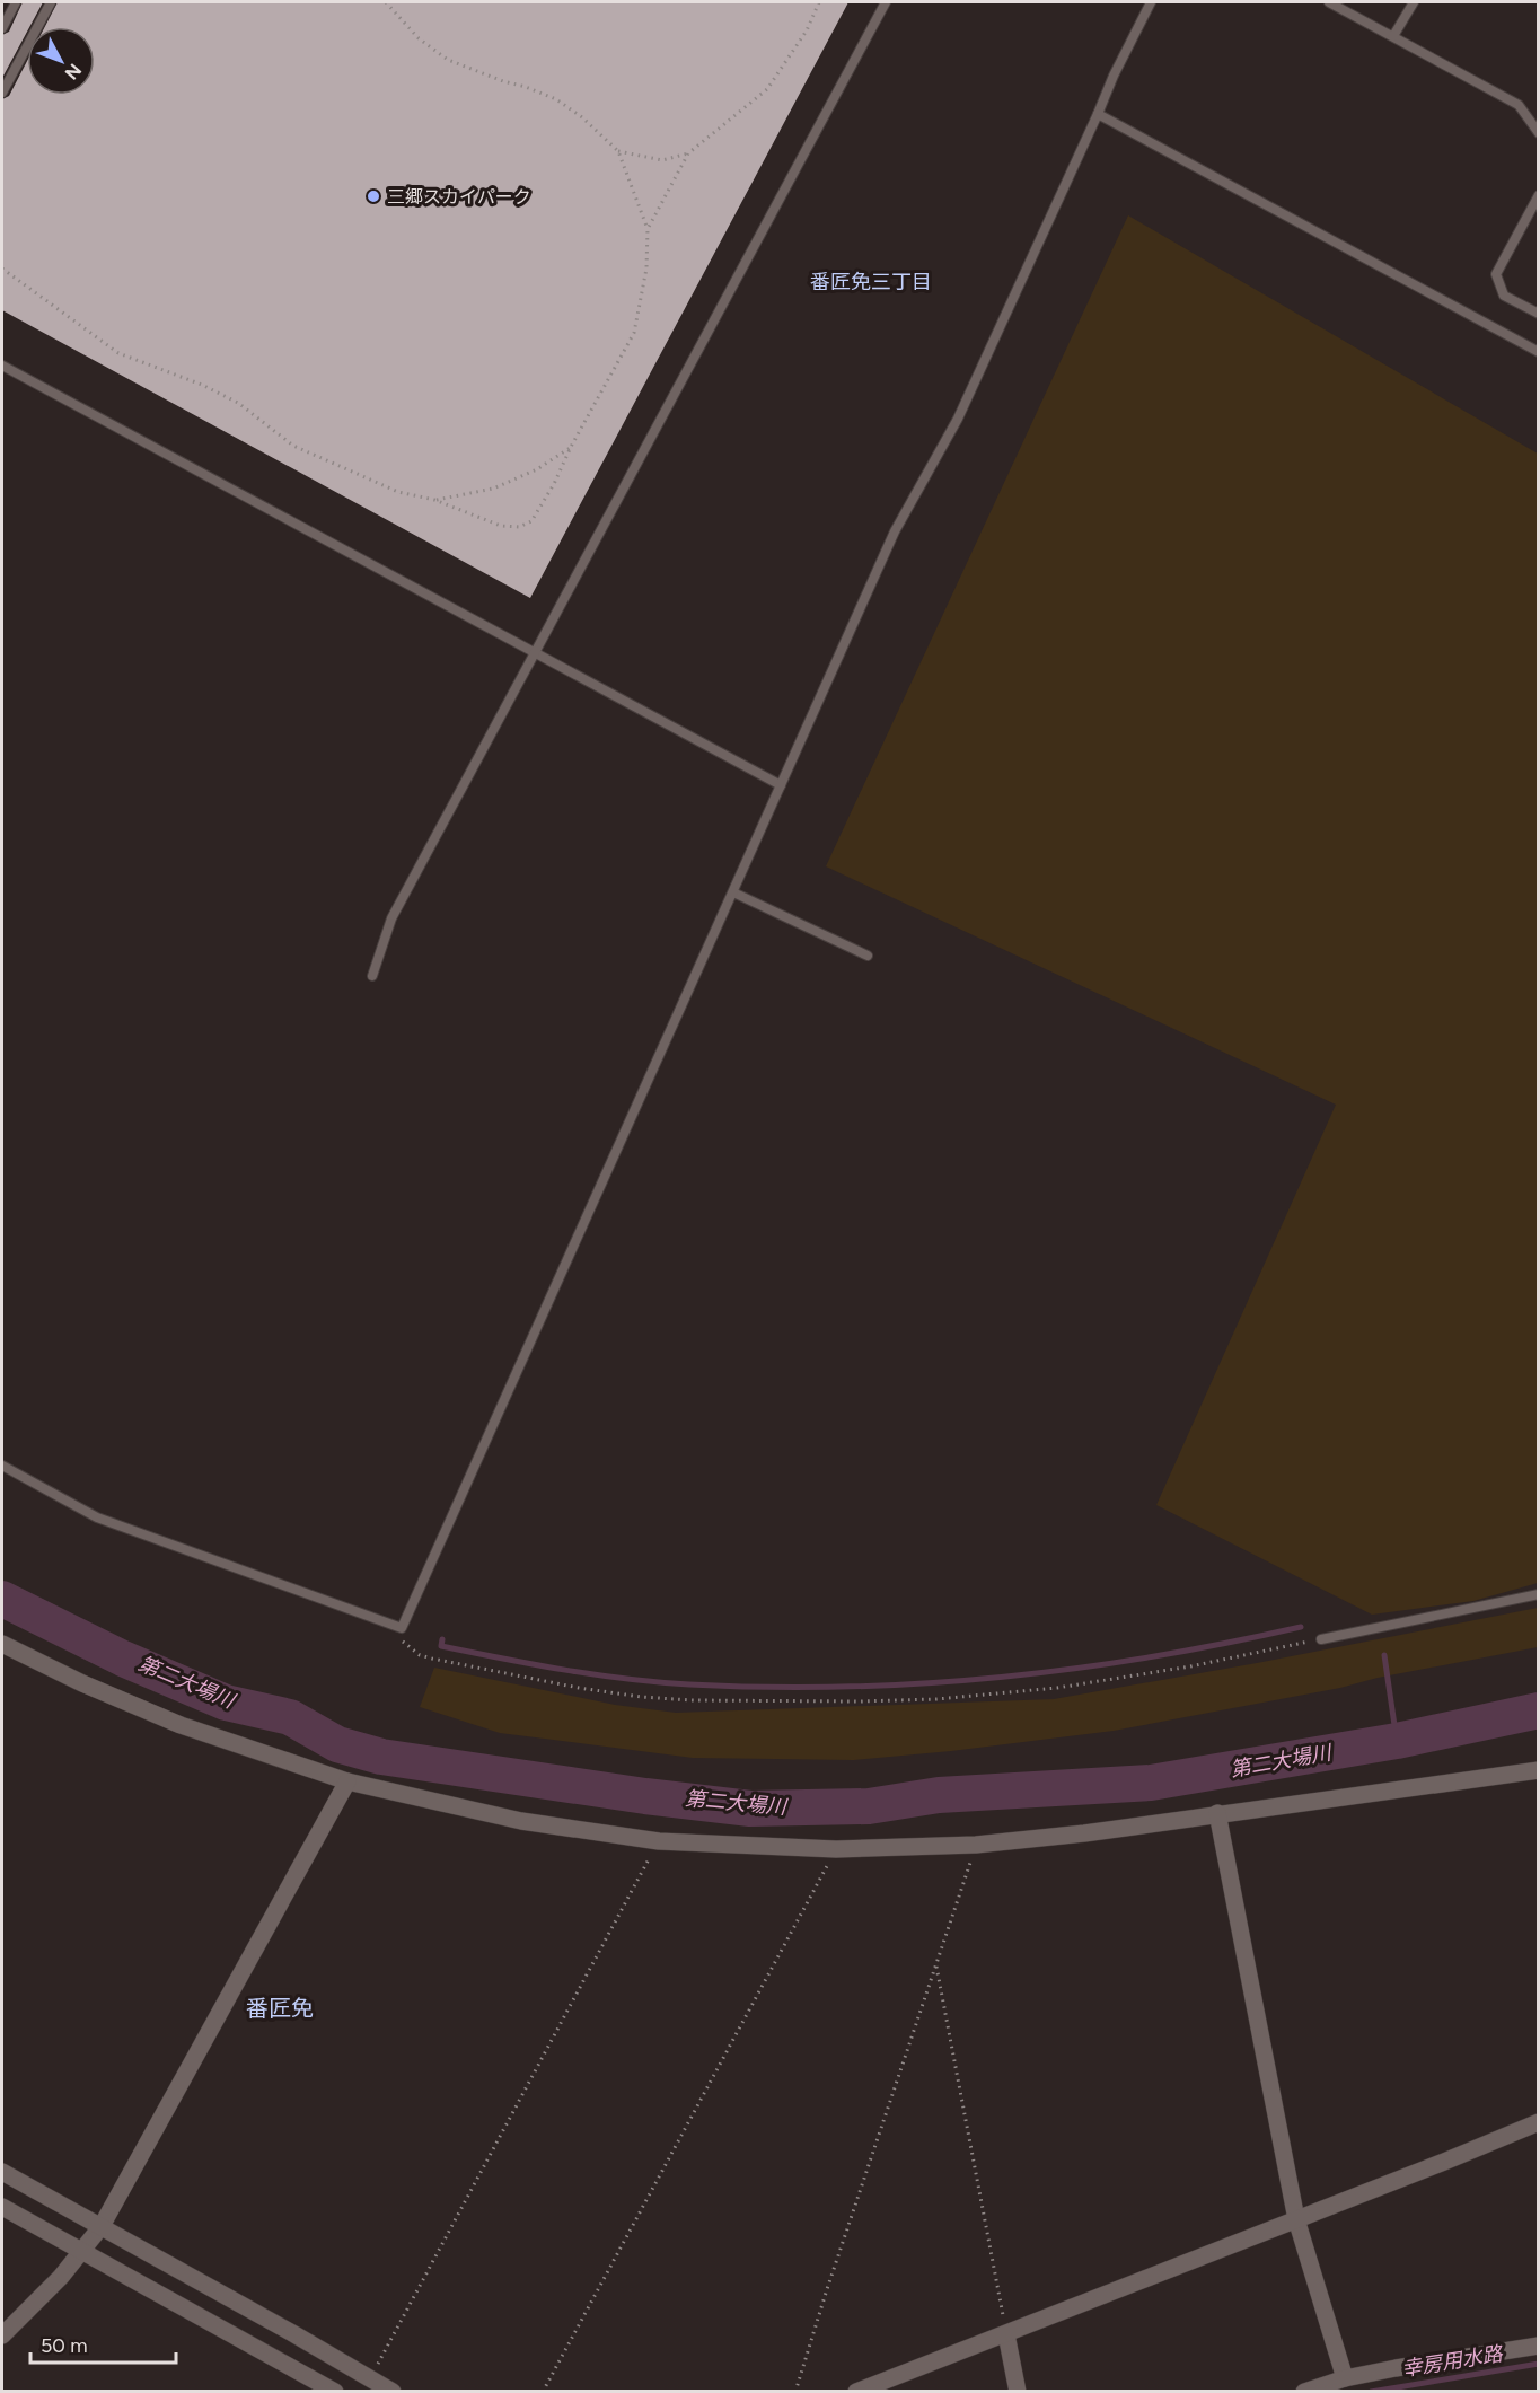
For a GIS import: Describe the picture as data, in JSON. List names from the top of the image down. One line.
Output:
{"districts":["番匠免三丁目","番匠免"],"water":["第二大場川","幸房用水路"],"places":["三郷スカイパーク"],"scale_bar":"50 m","north":"bottom right"}
